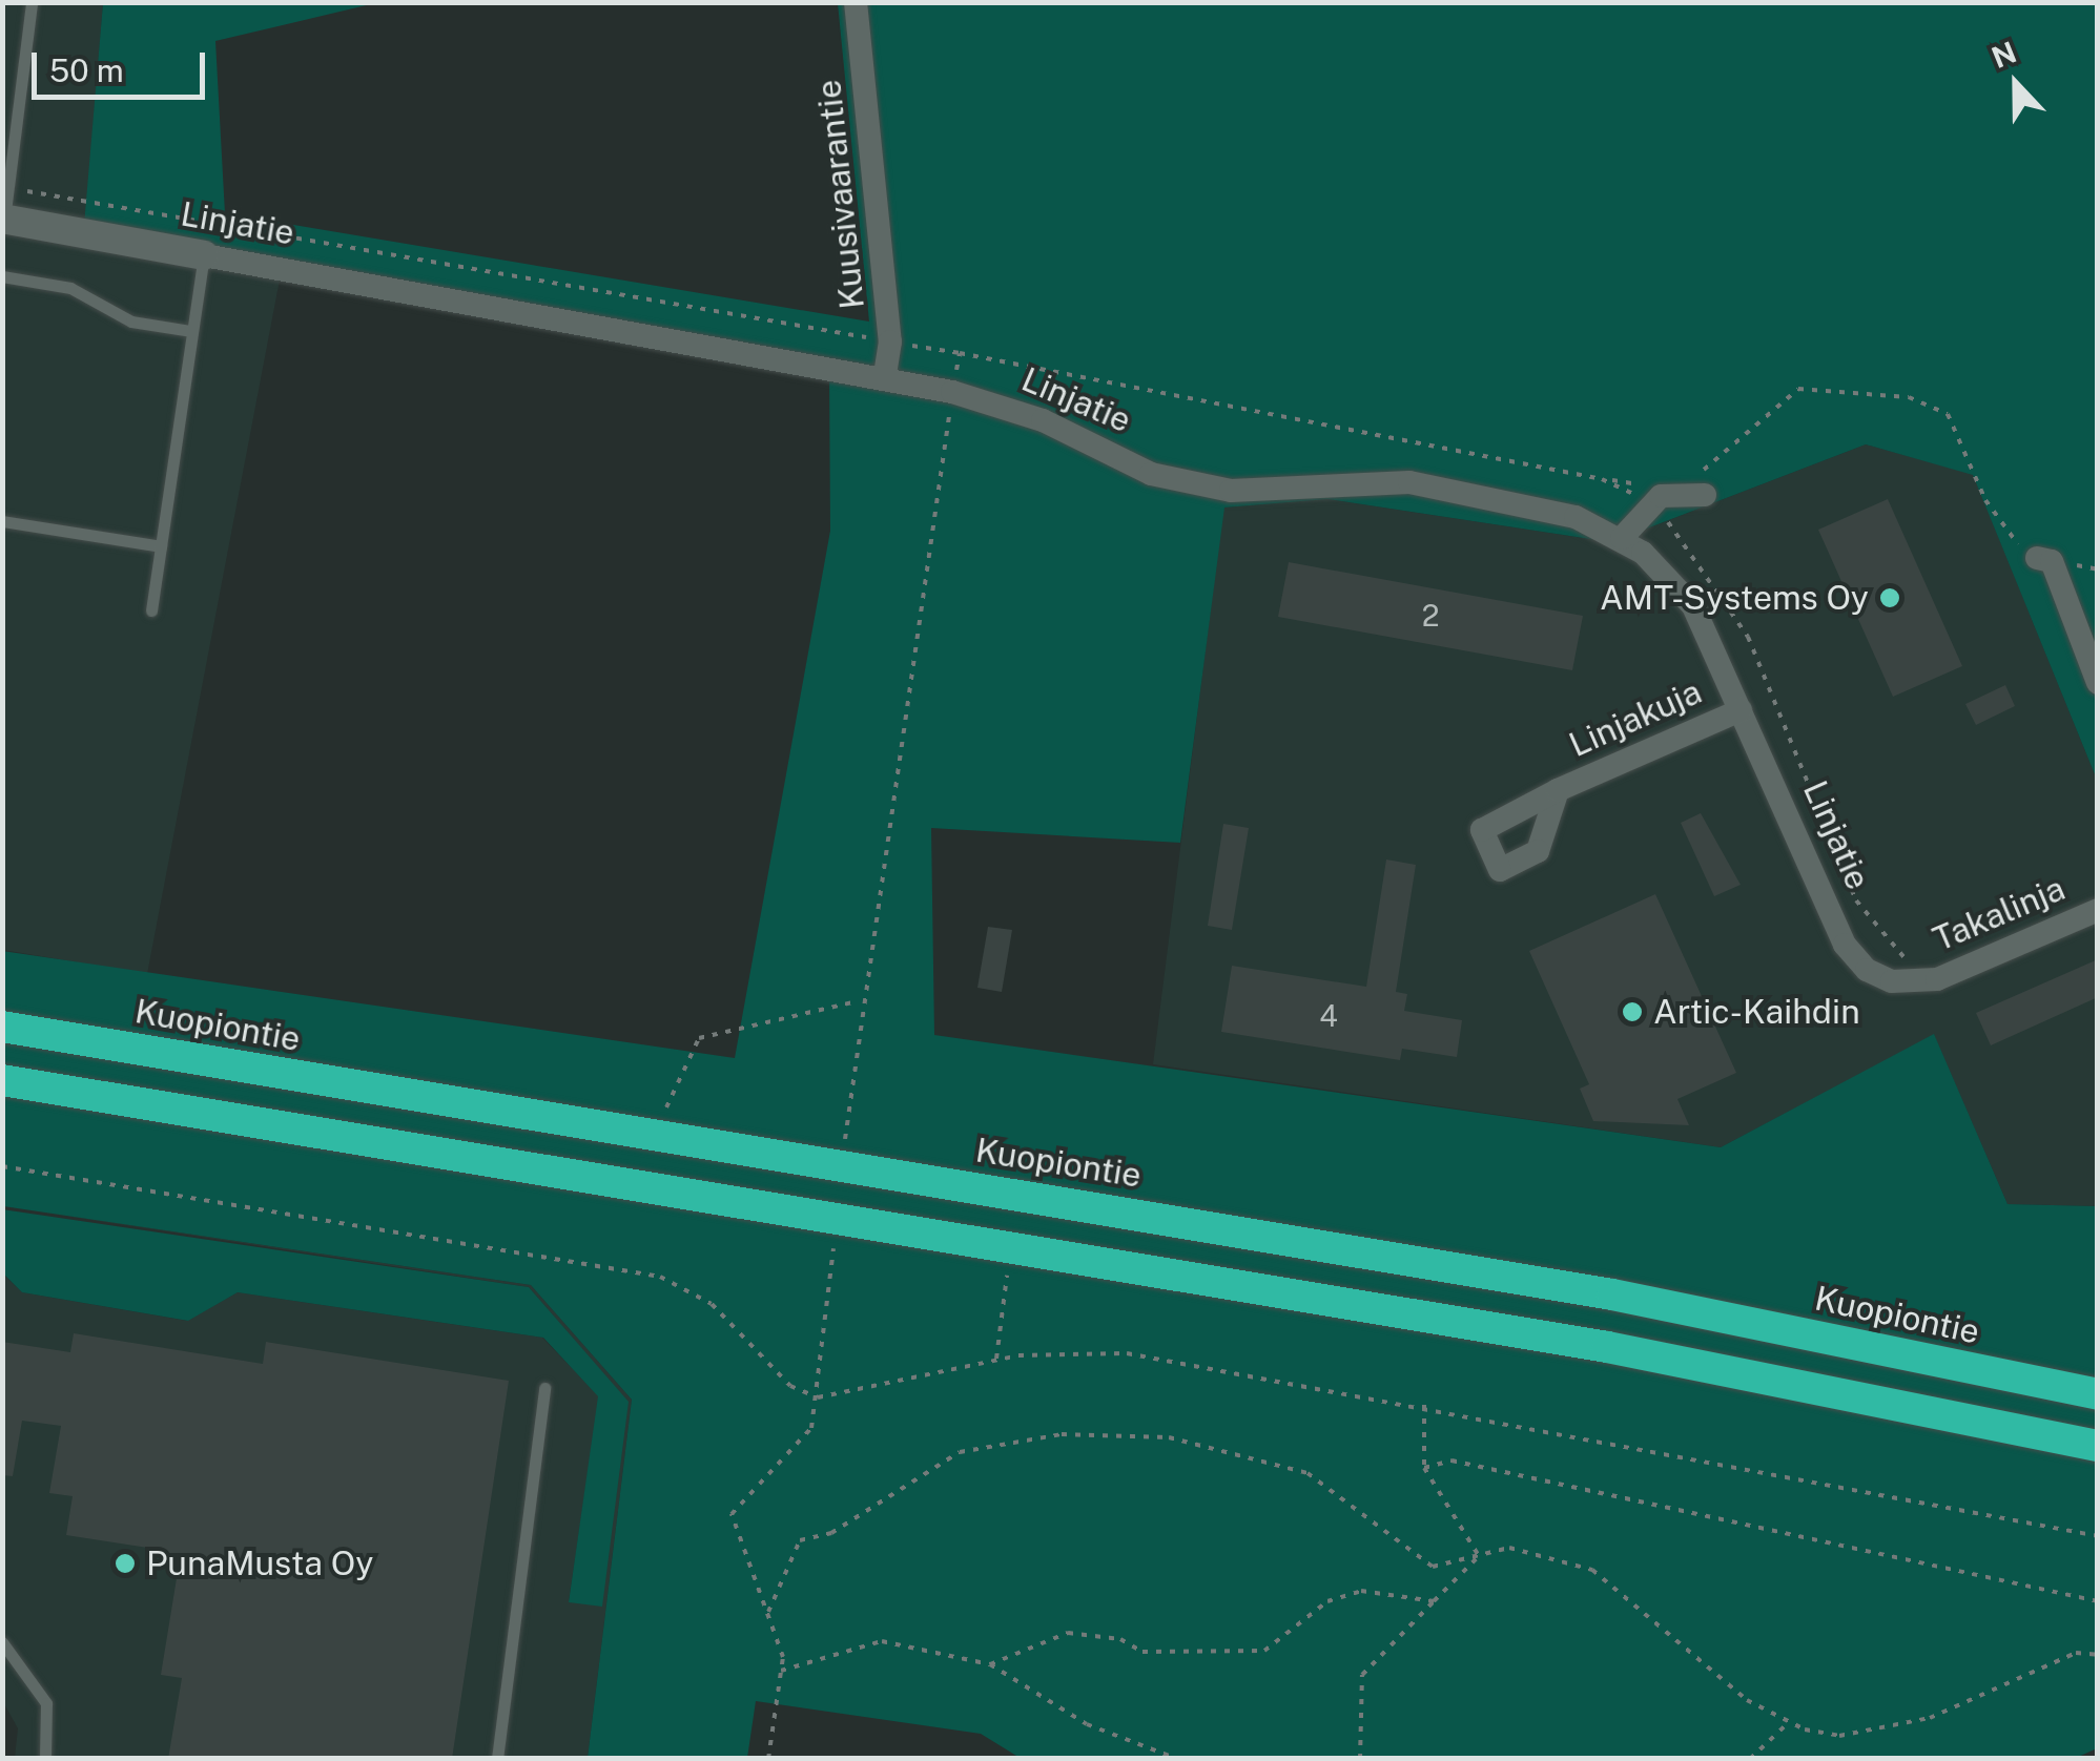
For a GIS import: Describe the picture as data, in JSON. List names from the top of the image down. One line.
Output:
{"streets":{"highway":["Kuopiontie"],"street":["Kuusivaarantie","Linjatie","Linjakuja","Takalinja"]},"crossings":[["Kuusivaarantie","Linjatie"],["Linjatie","Linjakuja"],["Linjatie","Takalinja"]],"places":["AMT-Systems Oy","Artic-Kaihdin","PunaMusta Oy"],"house_numbers":["2","4"],"scale_bar":"50 m","north":"top"}
